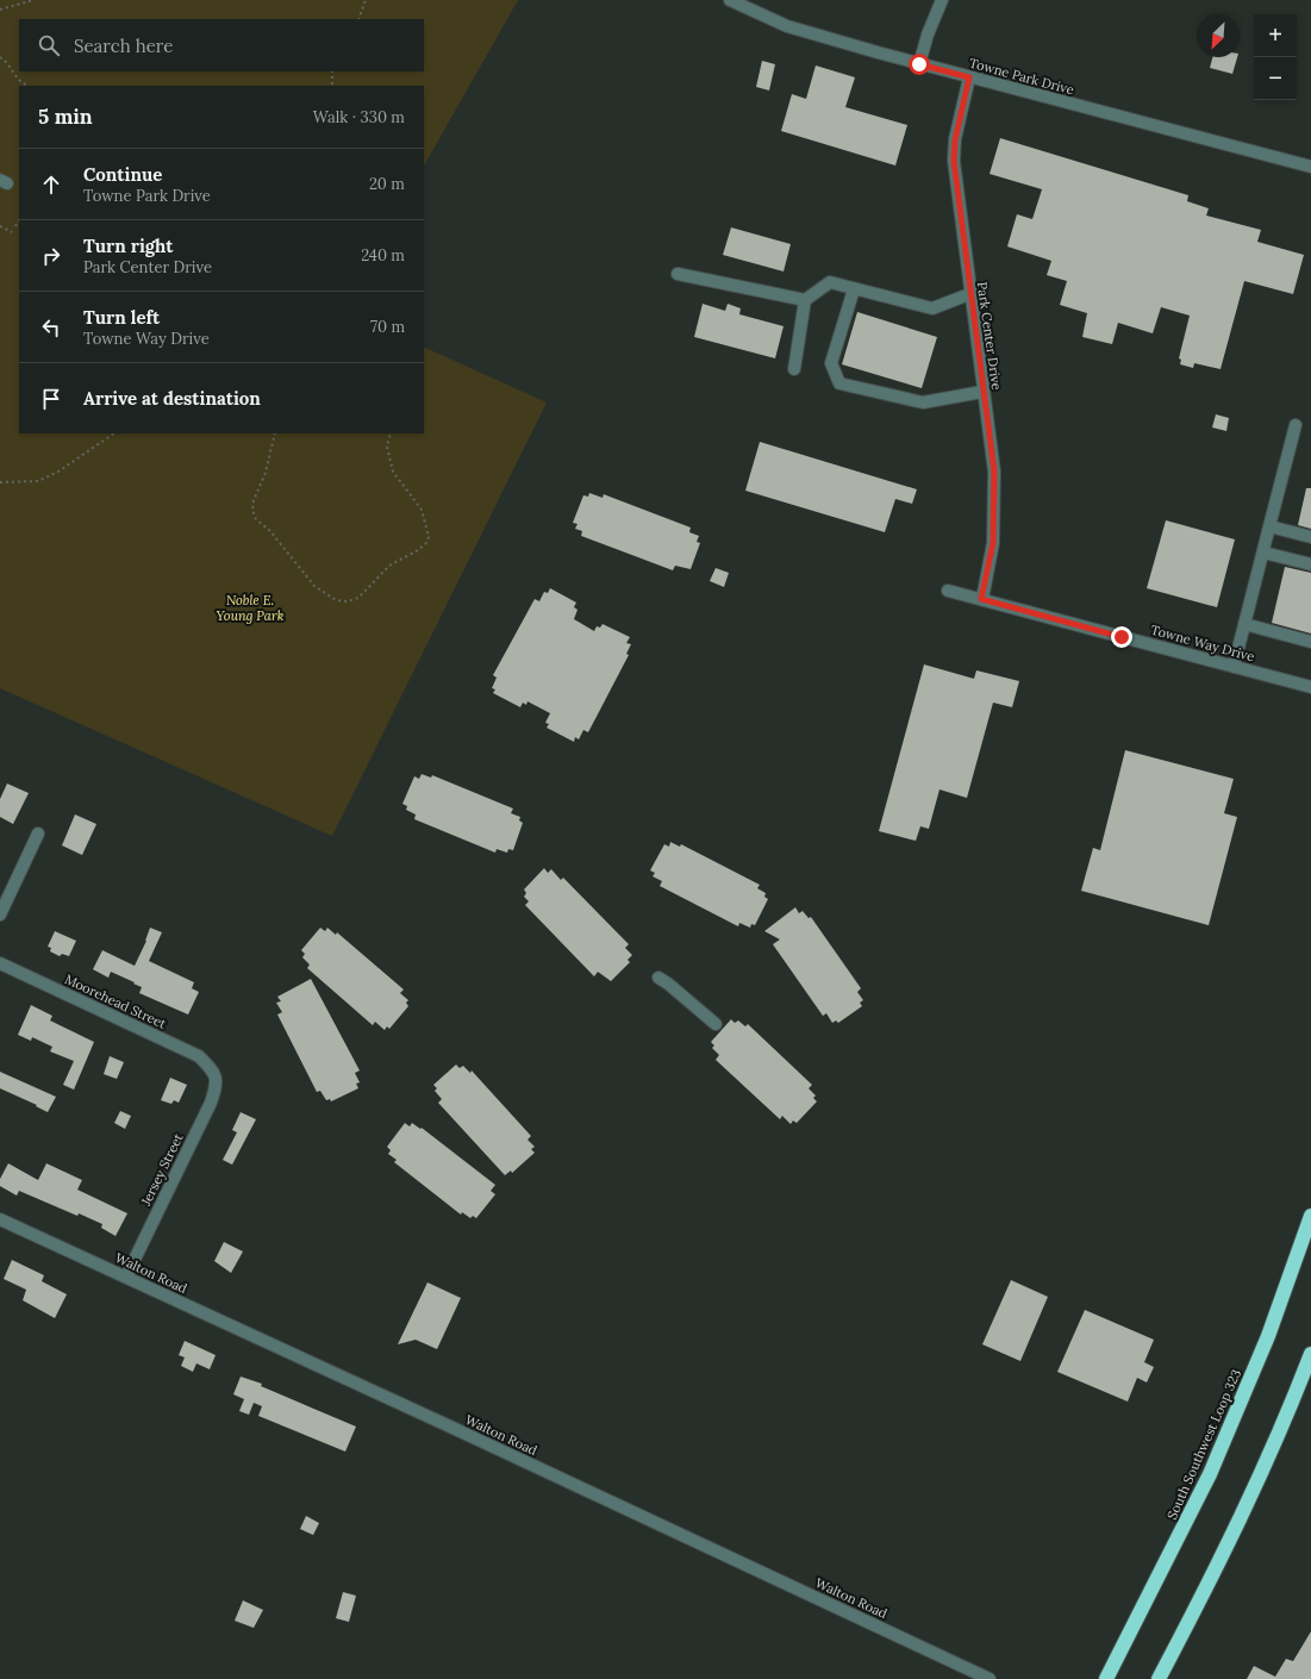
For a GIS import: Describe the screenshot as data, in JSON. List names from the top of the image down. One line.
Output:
{"streets":{"highway":["South Southwest Loop 323"],"street":["Towne Park Drive","Park Center Drive","Towne Way Drive","Moorehead Street","Jersey Street","Walton Road"]},"crossings":[["Towne Park Drive","Park Center Drive"],["Park Center Drive","Towne Way Drive"],["Moorehead Street","Jersey Street"],["Jersey Street","Walton Road"]],"parks":["Noble E. Young Park"],"north":"bottom left","page":{"map_buttons":["+","−"],"search":"Search here","heading":["5 min","Walk · 330 m"],"list":[["Continue","Towne Park Drive","20 m"],["Turn right","Park Center Drive","240 m"],["Turn left","Towne Way Drive","70 m"],"Arrive at destination"]}}
